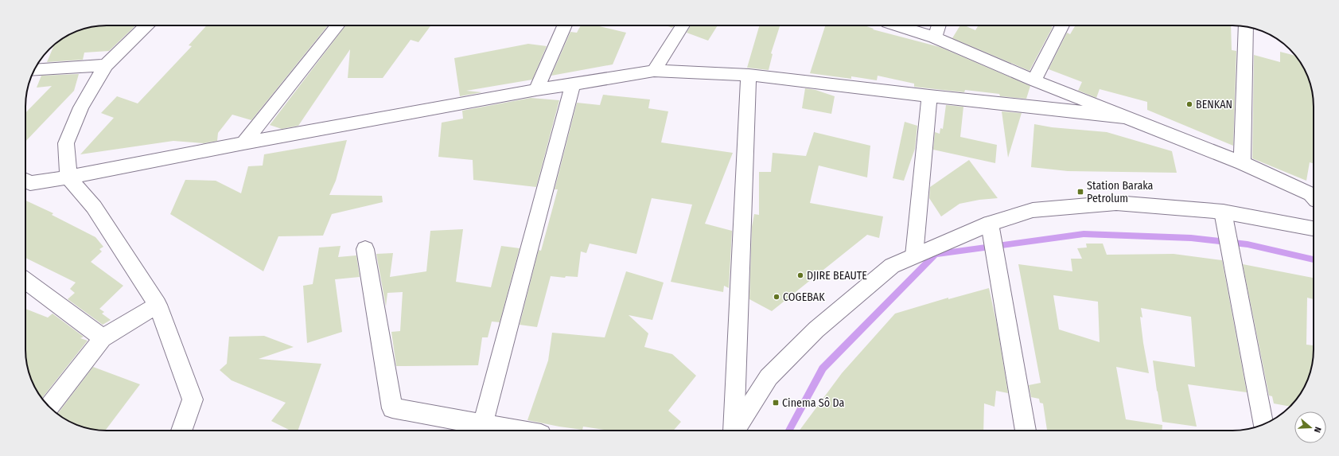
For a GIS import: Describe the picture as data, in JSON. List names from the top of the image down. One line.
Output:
{"places":{"other":["BENKAN","DJIRE BEAUTE","COGEBAK"],"transit":["Station Baraka Petrolum","Cinema Sô Da"]},"north":"right"}
